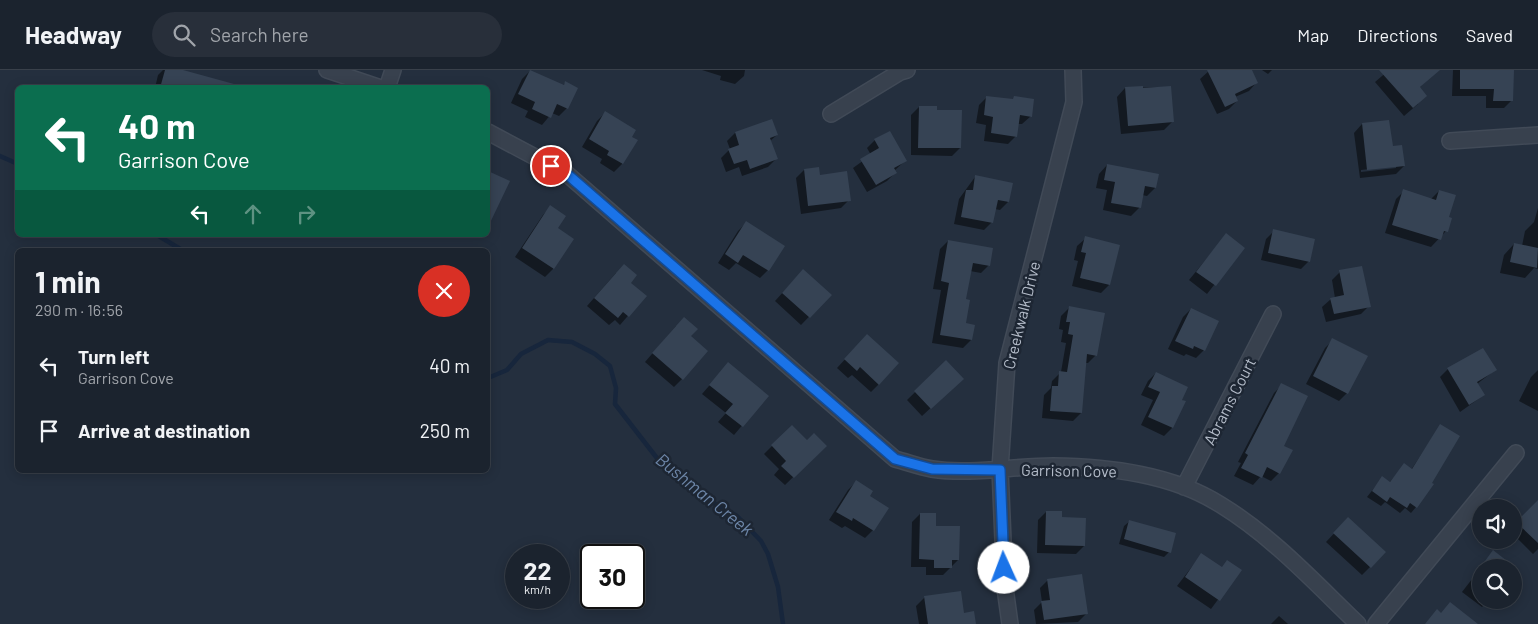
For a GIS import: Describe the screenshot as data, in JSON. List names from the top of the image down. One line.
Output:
{"streets":{"street":["Creekwalk Drive","Abrams Court","Garrison Cove"]},"crossings":[["Creekwalk Drive","Garrison Cove"],["Abrams Court","Garrison Cove"]],"water":["Bushman Creek"],"page":{"header":"Headway","search":"Search here","nav":["Map","Directions","Saved"],"turn":["40 m","Garrison Cove"],"heading":["1 min","290 m · 16:56"],"list":[{"name":"Turn left","note":"Garrison Cove","value":"40 m"},{"name":"Arrive at destination","value":"250 m"}],"speed":"22 km/h","limit":"30"}}
